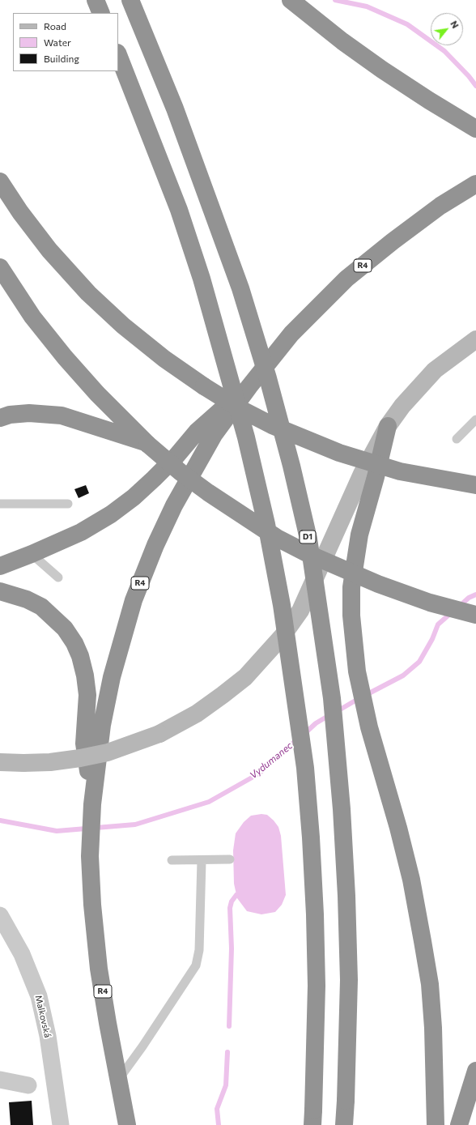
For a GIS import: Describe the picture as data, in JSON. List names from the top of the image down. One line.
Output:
{"streets":{"highway":["R4","D1"],"street":["Malkovská"]},"water":["Vydumanec"],"legend":["Road","Water","Building"],"north":"top right"}
